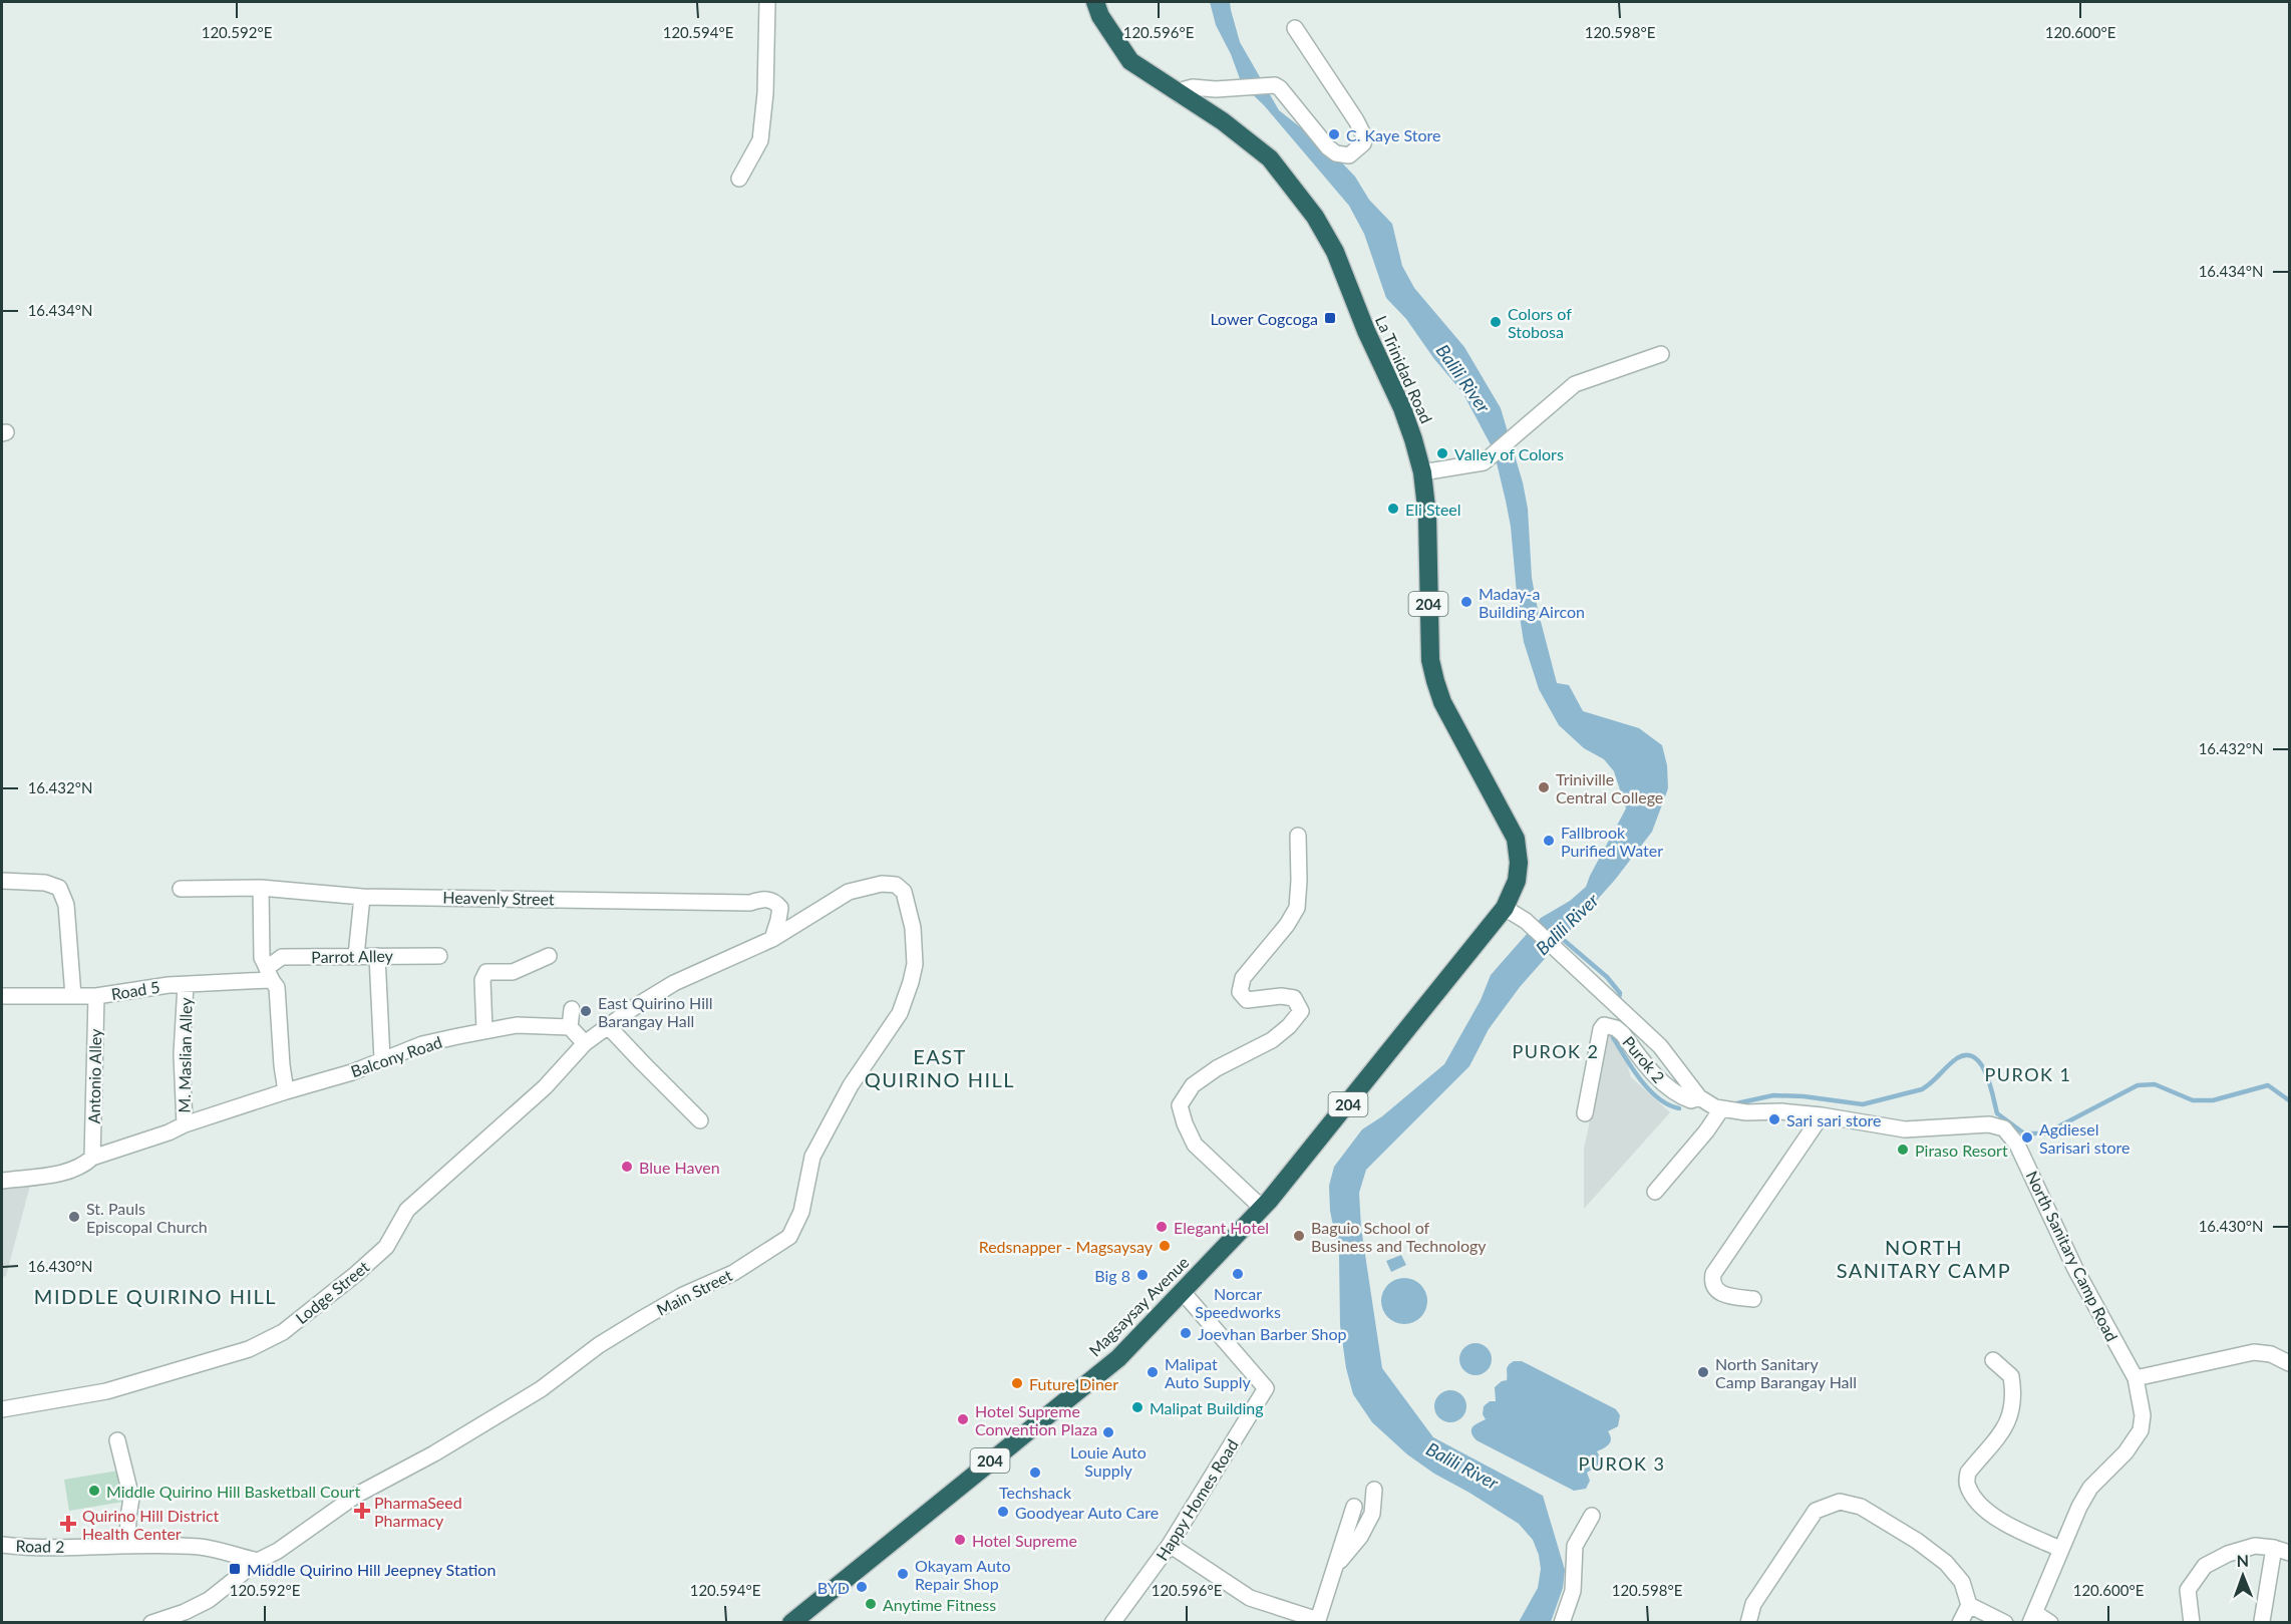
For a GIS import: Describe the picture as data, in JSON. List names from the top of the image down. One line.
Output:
{"streets":{"highway":["La Trinidad Road","204","Magsaysay Avenue"],"street":["Heavenly Street","Parrot Alley","Road 5","M. Maslian Alley","Balcony Road","Purok 2","Antonio Alley","North Sanitary Camp Road","Lodge Street","Main Street","Happy Homes Road","Road 2"]},"crossings":[["La Trinidad Road","Magsaysay Avenue"],["Heavenly Street","Main Street"],["Parrot Alley","Road 5"],["Road 5","M. Maslian Alley"],["Road 5","Antonio Alley"],["M. Maslian Alley","Balcony Road"],["Balcony Road","Antonio Alley"],["Purok 2","North Sanitary Camp Road"],["North Sanitary Camp Road","Magsaysay Avenue"],["Main Street","Road 2"],["Magsaysay Avenue","Happy Homes Road"]],"districts":["PUROK 2","EAST QUIRINO HILL","PUROK 1","NORTH SANITARY CAMP","MIDDLE QUIRINO HILL","PUROK 3"],"water":["Balili River"],"places":{"other":["C. Kaye Store","Colors of Stobosa","Valley of Colors","Eli Steel","Maday-a Building Aircon","Triniville Central College","Fallbrook Purified Water","East Quirino Hill Barangay Hall","Sari sari store","Agdiesel Sarisari store","Piraso Resort","Blue Haven","St. Pauls Episcopal Church","Elegant Hotel","Baguio School of Business and Technology","Redsnapper - Magsaysay","Norcar Speedworks","Big 8","Joevhan Barber Shop","Malipat Auto Supply","North Sanitary Camp Barangay Hall","Future Diner","Malipat Building","Hotel Supreme Convention Plaza","Louie Auto Supply","Techshack","Middle Quirino Hill Basketball Court","Goodyear Auto Care","Hotel Supreme","Okayam Auto Repair Shop","BYD","Anytime Fitness"],"transit":["Lower Cogcoga","Middle Quirino Hill Jeepney Station"],"health":["PharmaSeed Pharmacy","Quirino Hill District Health Center"]},"north":"top","coordinates":["120.592°E","120.594°E","120.596°E","120.598°E","120.600°E","16.434°N","16.432°N","16.430°N"]}
